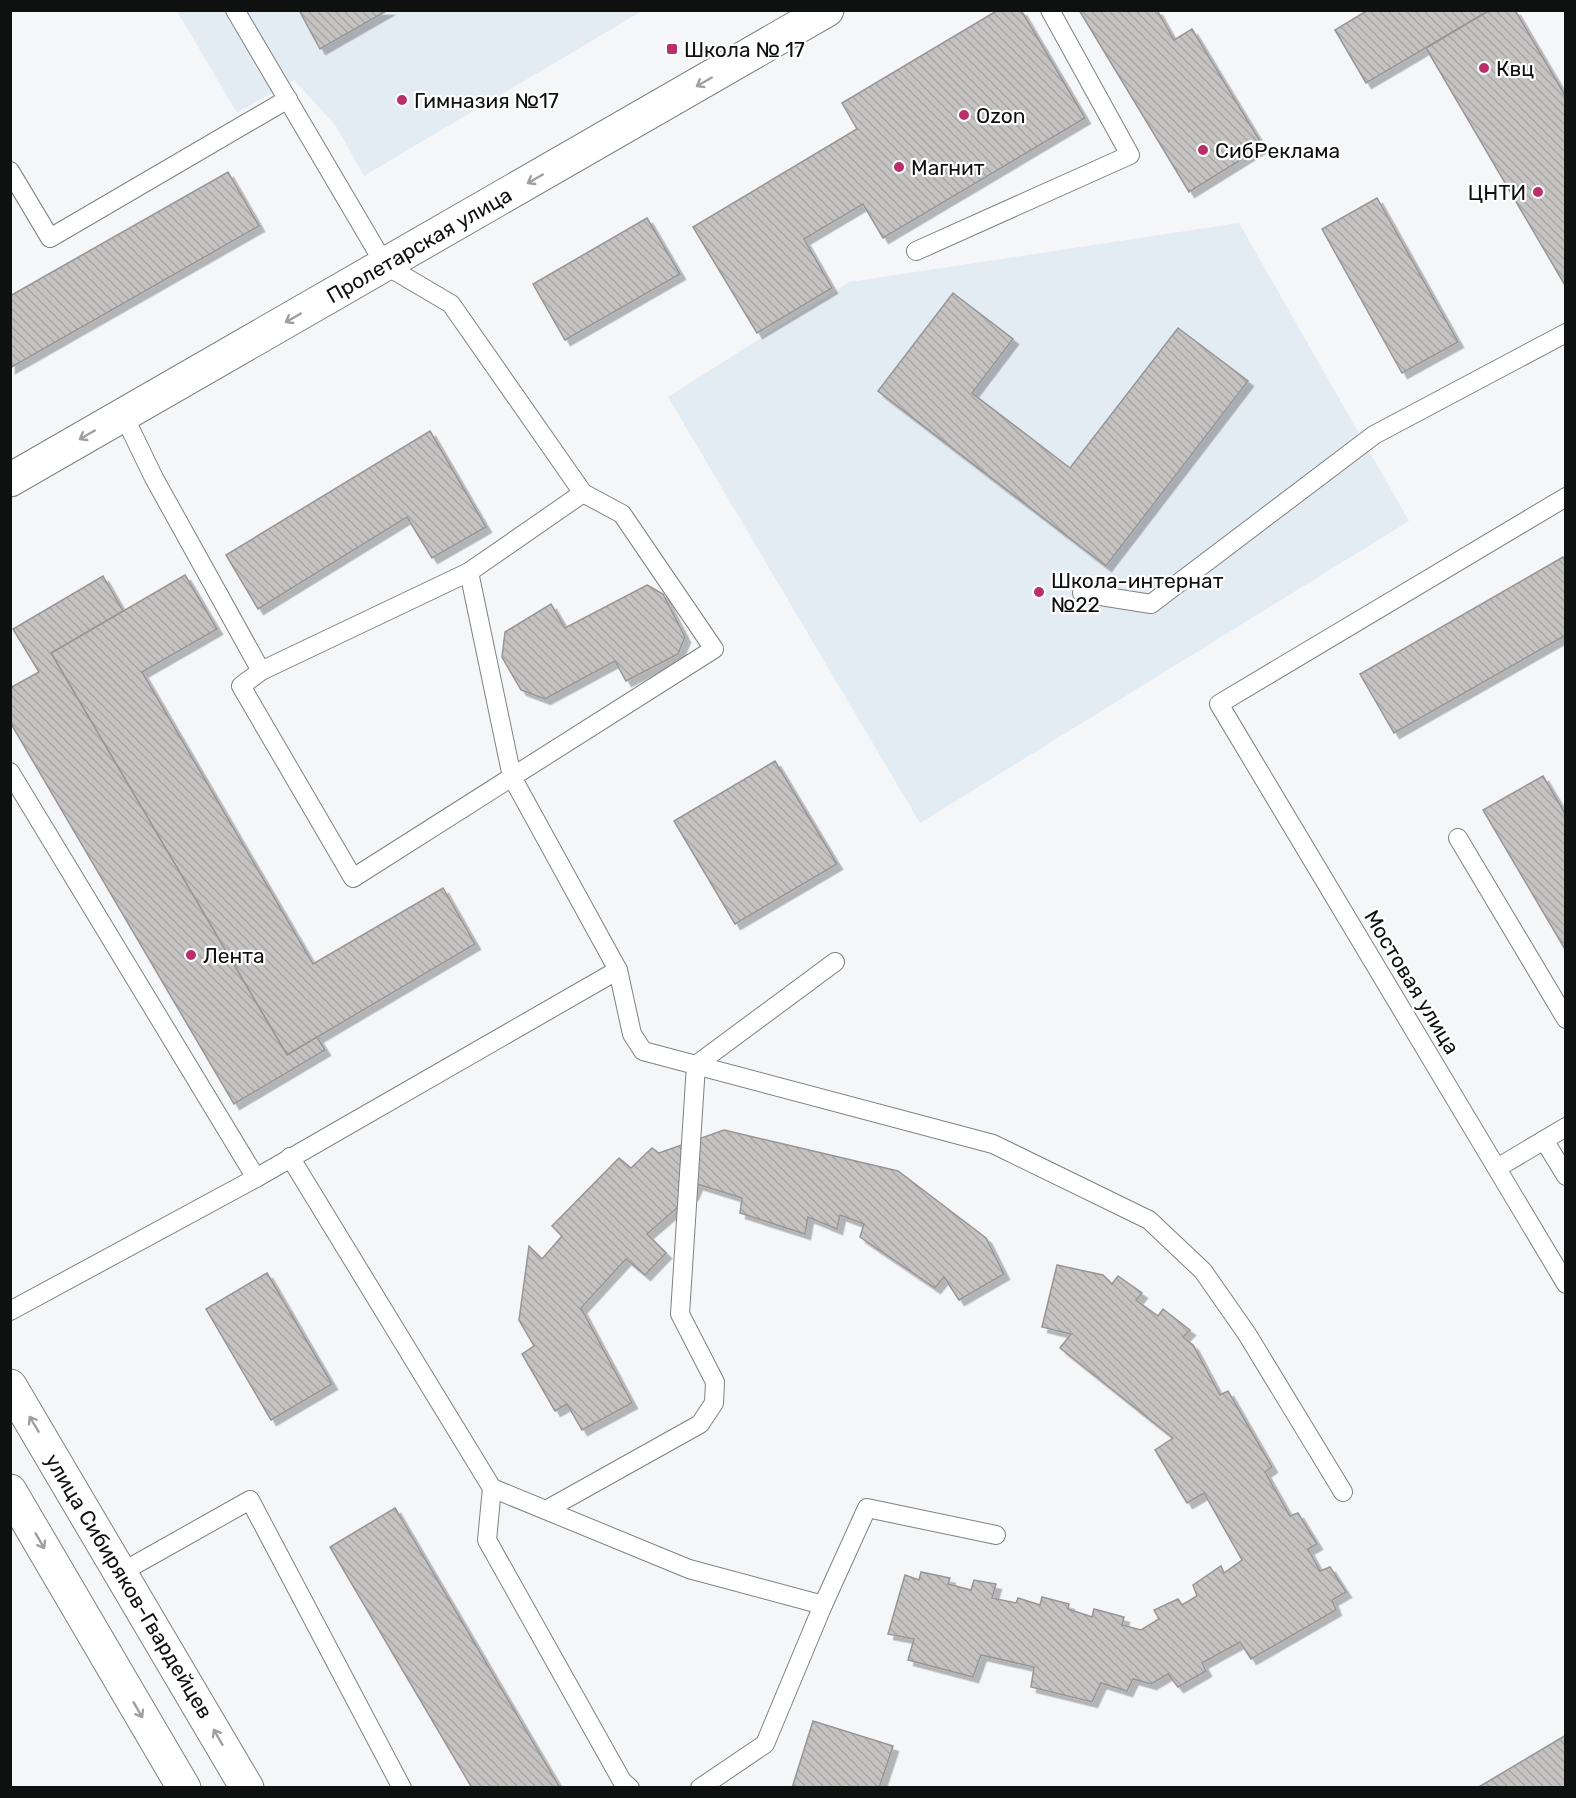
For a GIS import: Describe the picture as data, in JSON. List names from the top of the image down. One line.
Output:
{"streets":{"street":["Пролетарская улица","улица Сибиряков-Гвардейцев"],"lane":["Мостовая улица"]},"one_way":["Пролетарская улица"],"places":{"transit":["Школа № 17"],"other":["Квц","Гимназия №17","Ozon","СибРеклама","Магнит","ЦНТИ","Школа-интернат №22","Лента"]}}
